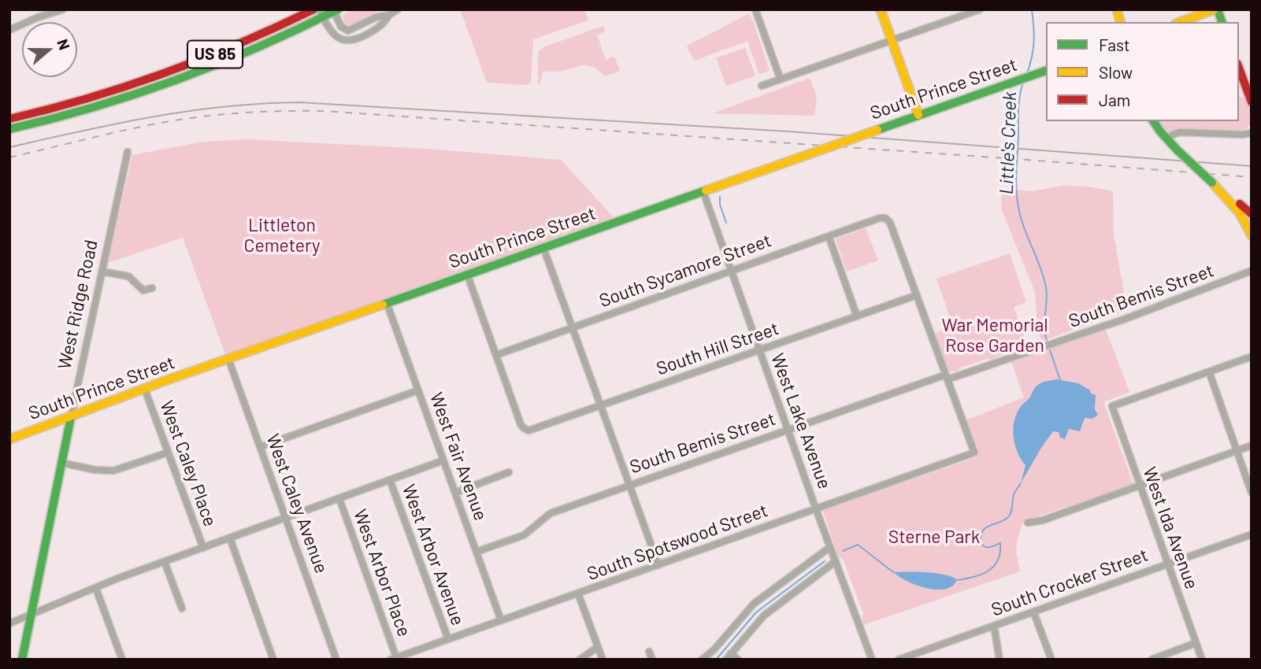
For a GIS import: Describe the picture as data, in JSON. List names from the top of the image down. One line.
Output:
{"streets":{"main road":["US 85","South Prince Street","West Ridge Road"],"street":["South Sycamore Street","South Bemis Street","South Hill Street","West Lake Avenue","West Fair Avenue","West Caley Place","West Caley Avenue","West Ida Avenue","South Spotswood Street","West Arbor Avenue","West Arbor Place","South Crocker Street"]},"crossings":[["South Prince Street","West Ridge Road"],["South Prince Street","West Lake Avenue"],["South Prince Street","West Fair Avenue"],["South Prince Street","West Caley Place"],["South Prince Street","West Caley Avenue"],["South Sycamore Street","South Hill Street"],["South Sycamore Street","West Lake Avenue"],["South Bemis Street","West Lake Avenue"],["South Bemis Street","West Fair Avenue"],["South Bemis Street","South Spotswood Street"],["South Hill Street","West Lake Avenue"],["West Lake Avenue","South Spotswood Street"],["West Fair Avenue","South Spotswood Street"],["West Ida Avenue","South Crocker Street"],["South Spotswood Street","West Arbor Avenue"],["South Spotswood Street","West Arbor Place"]],"water":["Little's Creek"],"parks":["Littleton Cemetery","War Memorial Rose Garden","Sterne Park"],"legend":["Fast","Slow","Jam"],"north":"right"}
